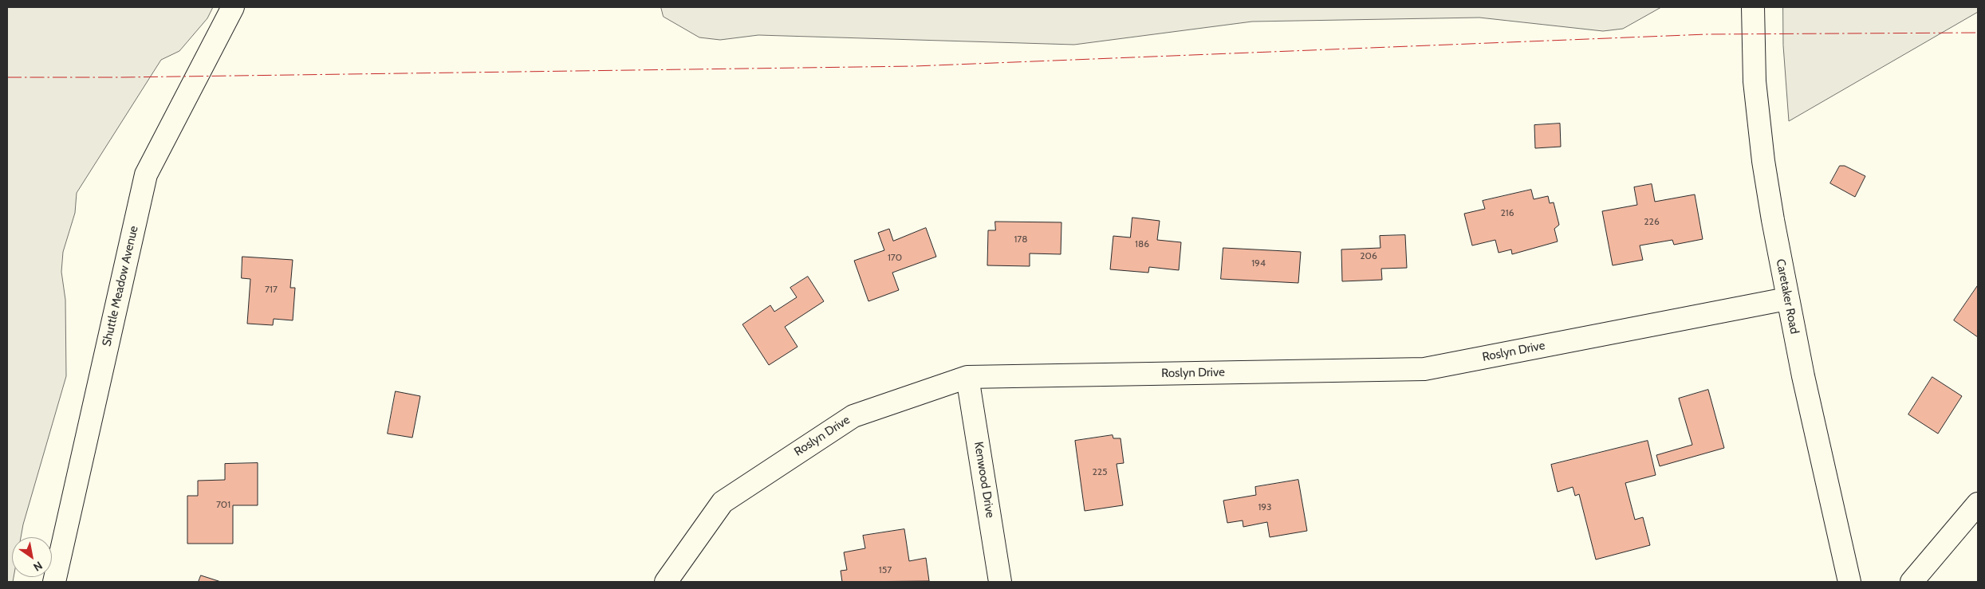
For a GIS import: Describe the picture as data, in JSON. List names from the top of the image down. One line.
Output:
{"streets":{"street":["Shuttle Meadow Avenue","Caretaker Road","Roslyn Drive","Kenwood Drive"]},"crossings":[["Caretaker Road","Roslyn Drive"],["Roslyn Drive","Kenwood Drive"]],"house_numbers":["216","226","178","186","206","170","194","717","225","701","193","157"],"north":"bottom right"}
